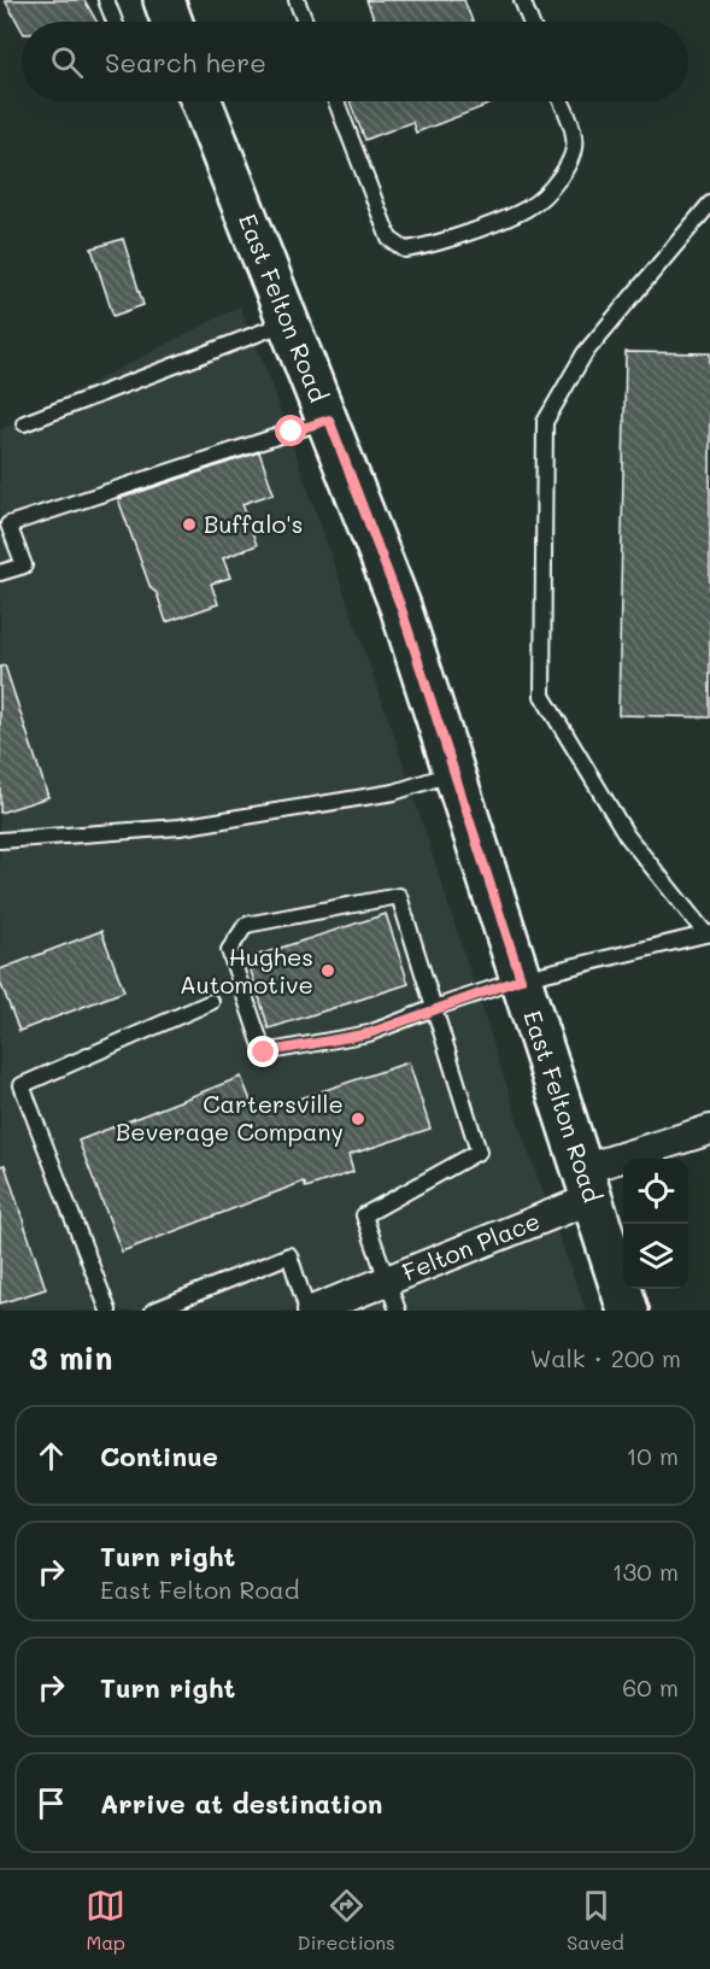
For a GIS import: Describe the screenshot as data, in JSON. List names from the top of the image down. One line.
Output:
{"streets":{"street":["East Felton Road","Felton Place"]},"crossings":[["East Felton Road","Felton Place"]],"places":["Buffalo's","Hughes Automotive","Cartersville Beverage Company"],"page":{"search":"Search here","heading":["3 min","Walk · 200 m"],"list":[["Continue","10 m"],["Turn right","East Felton Road","130 m"],["Turn right","60 m"],"Arrive at destination"],"nav":["Map","Directions","Saved"]}}
